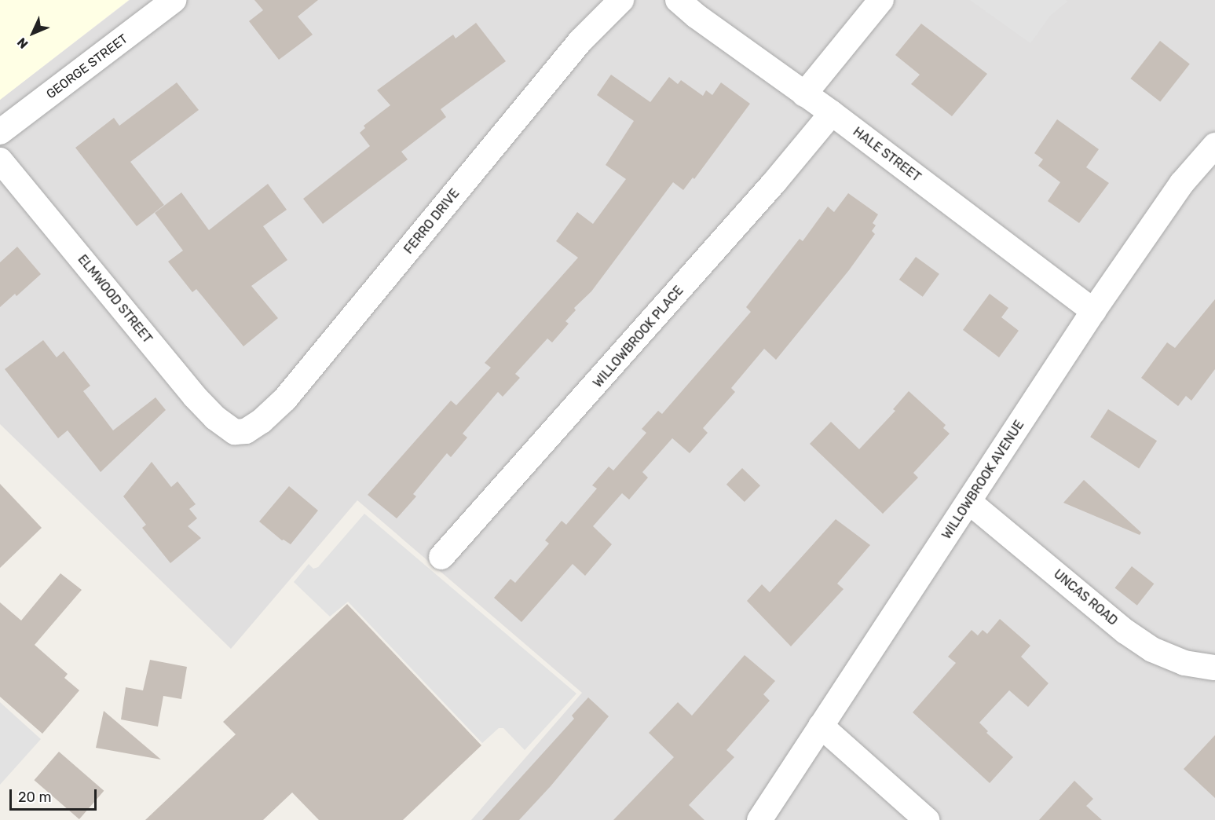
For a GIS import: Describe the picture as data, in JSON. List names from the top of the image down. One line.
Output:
{"streets":{"street":["GEORGE STREET","HALE STREET","FERRO DRIVE","ELMWOOD STREET","WILLOWBROOK PLACE","WILLOWBROOK AVENUE","UNCAS ROAD"]},"crossings":[["HALE STREET","WILLOWBROOK PLACE"],["HALE STREET","WILLOWBROOK AVENUE"],["FERRO DRIVE","ELMWOOD STREET"],["WILLOWBROOK AVENUE","UNCAS ROAD"]],"scale_bar":"20 m","north":"bottom left"}
